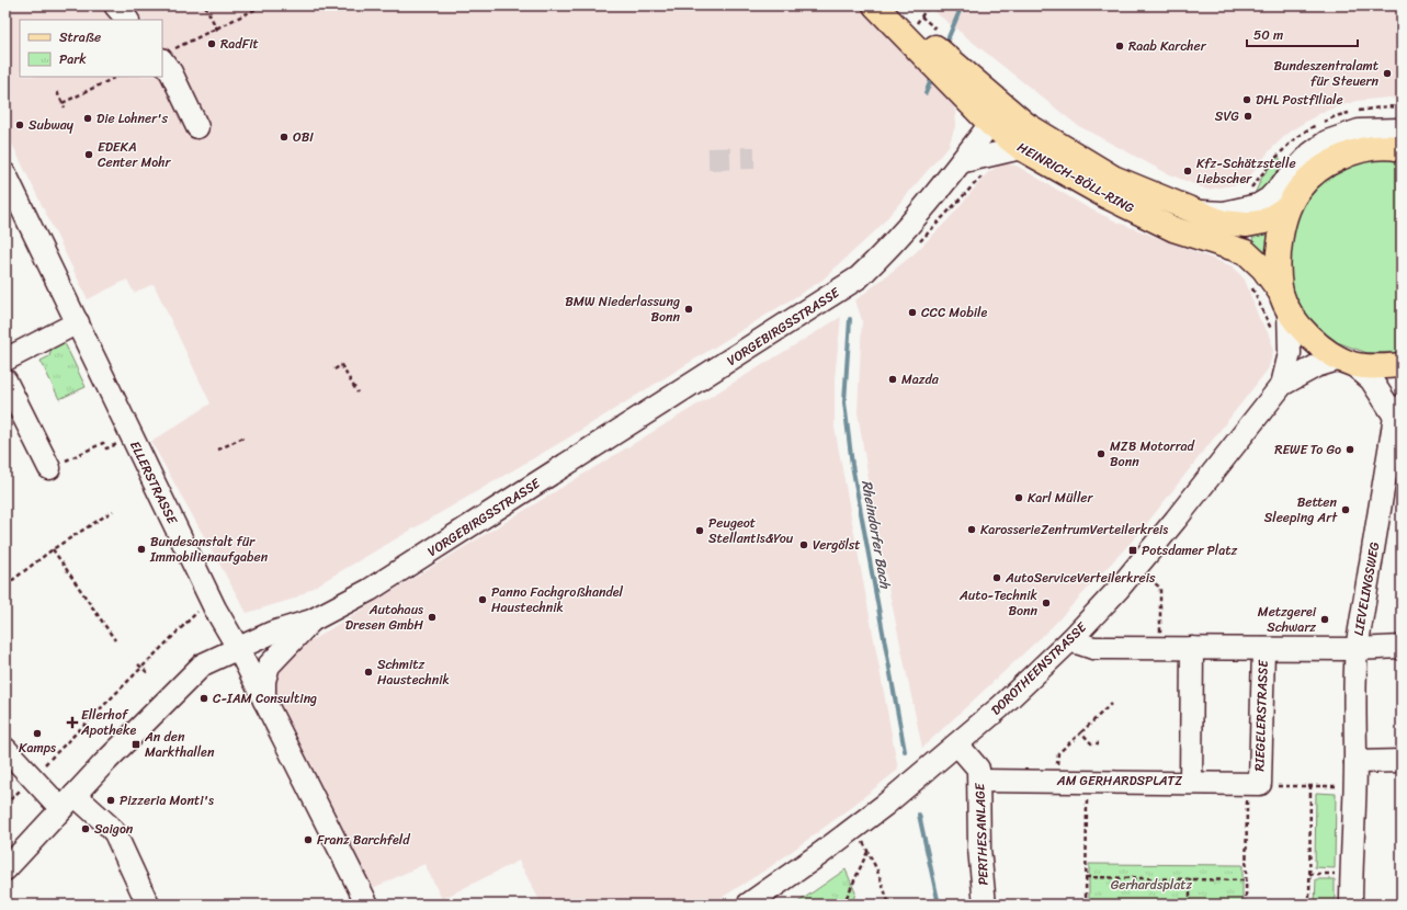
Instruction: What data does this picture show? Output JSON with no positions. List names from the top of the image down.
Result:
{
  "streets": {
    "main road": ["HEINRICH-BÖLL-RING"],
    "street": [
      "VORGEBIRGSSTRASSE",
      "ELLERSTRASSE",
      "LIEVELINGSWEG",
      "DOROTHEENSTRASSE",
      "RIEGELERSTRASSE",
      "AM GERHARDSPLATZ",
      "PERTHESANLAGE"
    ]
  },
  "crossings": [
    ["HEINRICH-BÖLL-RING", "VORGEBIRGSSTRASSE"],
    ["HEINRICH-BÖLL-RING", "DOROTHEENSTRASSE"],
    ["VORGEBIRGSSTRASSE", "ELLERSTRASSE"],
    ["LIEVELINGSWEG", "DOROTHEENSTRASSE"],
    ["LIEVELINGSWEG", "RIEGELERSTRASSE"],
    ["DOROTHEENSTRASSE", "RIEGELERSTRASSE"],
    ["DOROTHEENSTRASSE", "PERTHESANLAGE"],
    ["RIEGELERSTRASSE", "AM GERHARDSPLATZ"],
    ["AM GERHARDSPLATZ", "PERTHESANLAGE"]
  ],
  "water": ["Rheindorfer Bach"],
  "parks": ["Gerhardsplatz"],
  "places": {
    "other": [
      "RadFit",
      "Raab Karcher",
      "Bundeszentralamt für Steuern",
      "DHL Postfiliale",
      "SVG",
      "Die Lohner's",
      "Subway",
      "OBI",
      "EDEKA Center Mohr",
      "Kfz-Schätzstelle Liebscher",
      "BMW Niederlassung Bonn",
      "CCC Mobile",
      "Mazda",
      "REWE To Go",
      "MZB Motorrad Bonn",
      "Karl Müller",
      "Betten Sleeping Art",
      "KarosserieZentrumVerteilerkreis",
      "Peugeot Stellantis&You",
      "Vergölst",
      "Bundesanstalt für Immobilienaufgaben",
      "AutoServiceVerteilerkreis",
      "Panno Fachgroßhandel Haustechnik",
      "Auto-Technik Bonn",
      "Autohaus Dresen GmbH",
      "Metzgerei Schwarz",
      "Schmitz Haustechnik",
      "C-IAM Consulting",
      "Kamps",
      "Pizzeria Monti's",
      "Saigon",
      "Franz Barchfeld"
    ],
    "transit": ["Potsdamer Platz", "An den Markthallen"],
    "health": ["Ellerhof Apotheke"]
  },
  "legend": ["Straße", "Park"],
  "scale_bar": "50 m"
}
